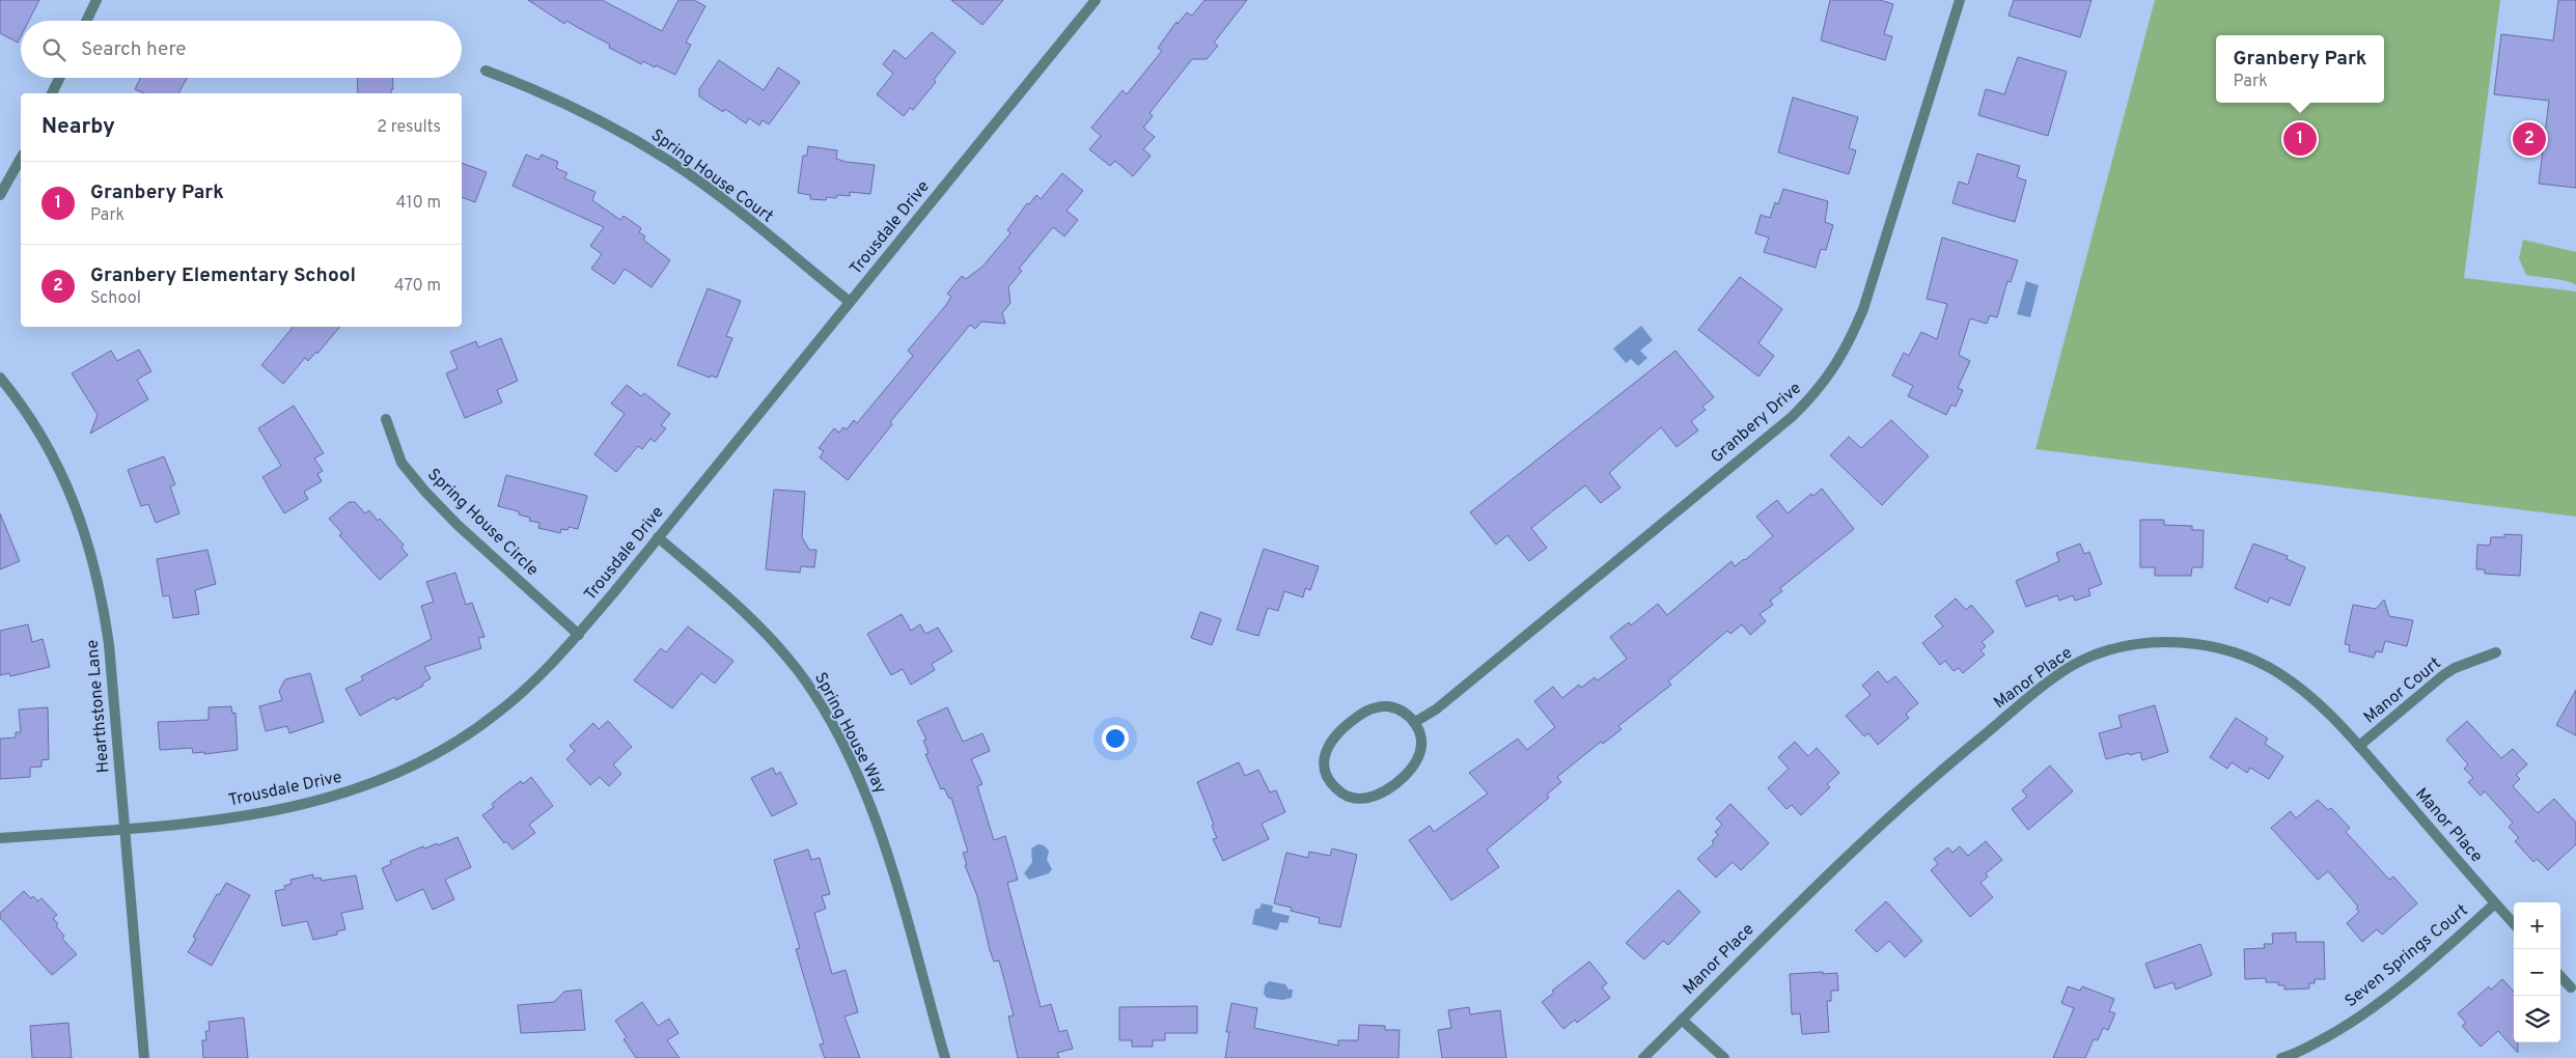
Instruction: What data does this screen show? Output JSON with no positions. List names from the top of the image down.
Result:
{
  "streets": {
    "street": [
      "Spring House Court",
      "Trousdale Drive",
      "Granbery Drive",
      "Spring House Circle",
      "Manor Place",
      "Manor Court",
      "Hearthstone Lane",
      "Spring House Way",
      "Seven Springs Court"
    ]
  },
  "crossings": [
    ["Spring House Court", "Trousdale Drive"],
    ["Trousdale Drive", "Spring House Circle"],
    ["Trousdale Drive", "Hearthstone Lane"],
    ["Trousdale Drive", "Spring House Way"],
    ["Manor Place", "Manor Court"],
    ["Manor Place", "Seven Springs Court"]
  ],
  "page": {
    "search": "Search here",
    "popup": ["Granbery Park", "Park"],
    "heading": ["Nearby", "2 results"],
    "pins": ["1", "2"],
    "list": [
      {
        "mark": "1",
        "name": "Granbery Park",
        "note": "Park",
        "value": "410 m"
      },
      {
        "mark": "2",
        "name": "Granbery Elementary School",
        "note": "School",
        "value": "470 m"
      }
    ],
    "map_buttons": ["+", "−"]
  }
}
